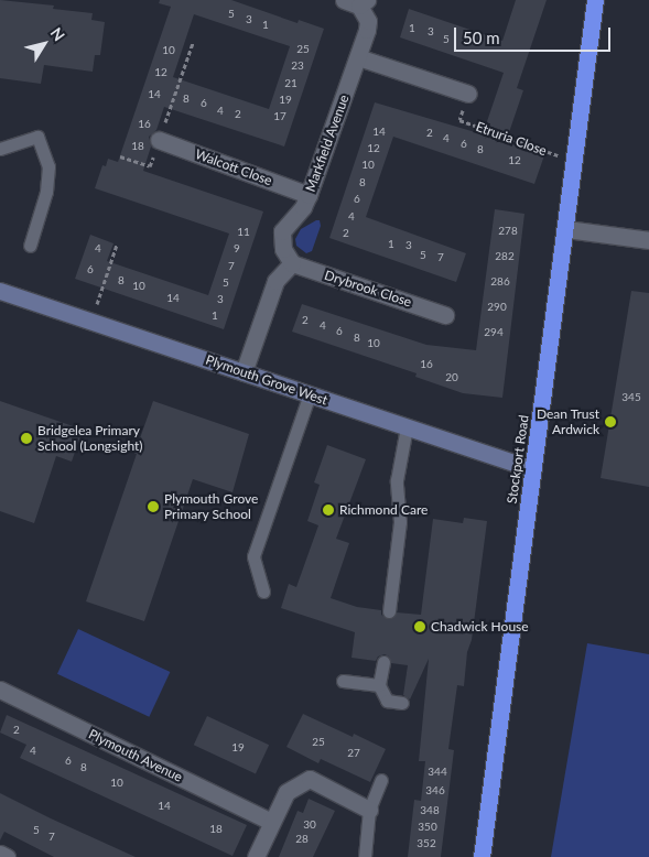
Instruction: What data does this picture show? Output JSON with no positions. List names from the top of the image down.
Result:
{
  "streets": {
    "highway": ["Stockport Road"],
    "street": [
      "Markfield Avenue",
      "Walcott Close",
      "Drybrook Close",
      "Plymouth Grove West",
      "Plymouth Avenue"
    ],
    "path": ["Etruria Close"]
  },
  "crossings": [
    ["Etruria Close", "Stockport Road"],
    ["Markfield Avenue", "Walcott Close"],
    ["Markfield Avenue", "Drybrook Close"],
    ["Plymouth Grove West", "Stockport Road"]
  ],
  "places": [
    "Dean Trust Ardwick",
    "Bridgelea Primary School (Longsight)",
    "Plymouth Grove Primary School",
    "Richmond Care",
    "Chadwick House"
  ],
  "house_numbers": [
    "5",
    "3",
    "1",
    "1",
    "3",
    "5",
    "25",
    "10",
    "23",
    "12",
    "21",
    "14",
    "8",
    "19",
    "6",
    "4",
    "2",
    "17",
    "16",
    "14",
    "2",
    "4",
    "6",
    "18",
    "12",
    "8",
    "12",
    "10",
    "8",
    "6",
    "4",
    "278",
    "11",
    "2",
    "1",
    "3",
    "4",
    "9",
    "5",
    "282",
    "7",
    "7",
    "6",
    "8",
    "286",
    "5",
    "10",
    "14",
    "3",
    "290",
    "1",
    "2",
    "4",
    "6",
    "294",
    "8",
    "10",
    "16",
    "20",
    "345",
    "2",
    "25",
    "19",
    "4",
    "27",
    "6",
    "8",
    "344",
    "10",
    "346",
    "14",
    "348",
    "30",
    "350",
    "18",
    "5",
    "7",
    "28",
    "352"
  ],
  "scale_bar": "50 m",
  "north": "top right"
}
